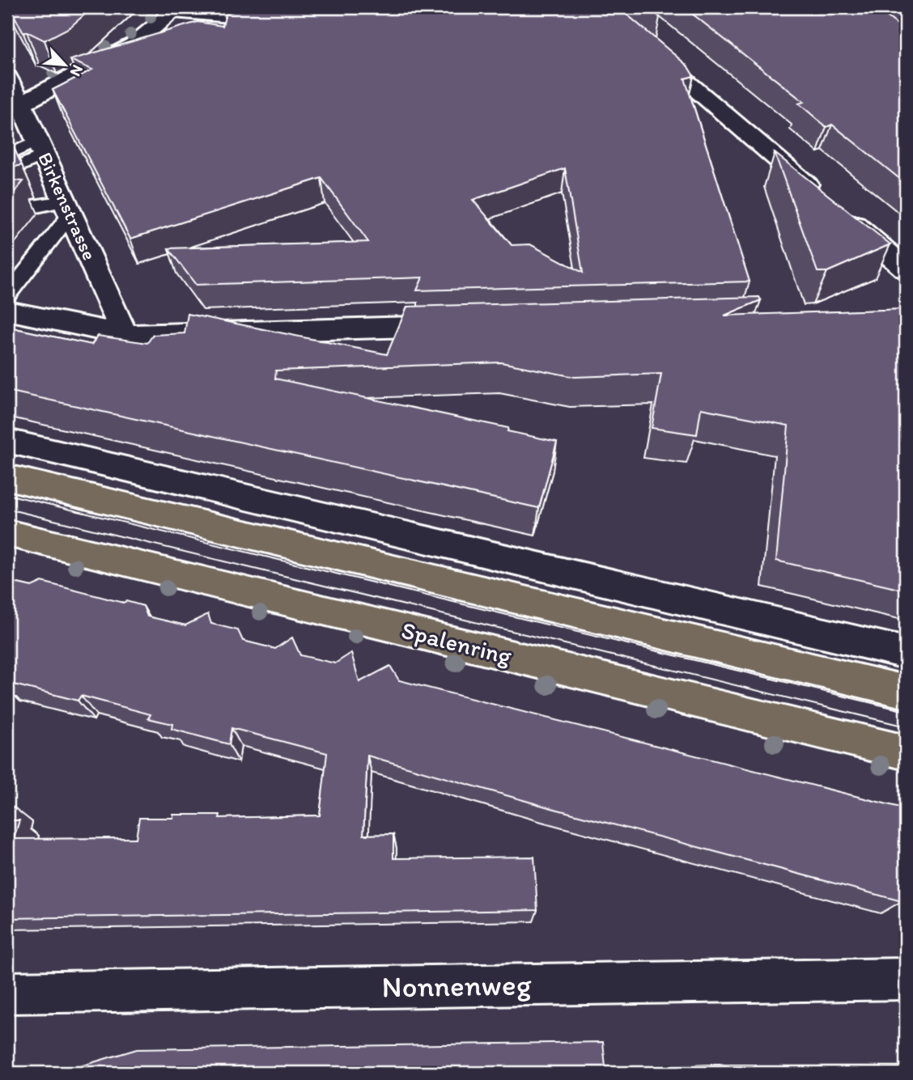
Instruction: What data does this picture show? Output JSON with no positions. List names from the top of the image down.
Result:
{
  "streets": {
    "main road": ["Spalenring"],
    "street": ["Birkenstrasse", "Nonnenweg"]
  },
  "north": "bottom right"
}
